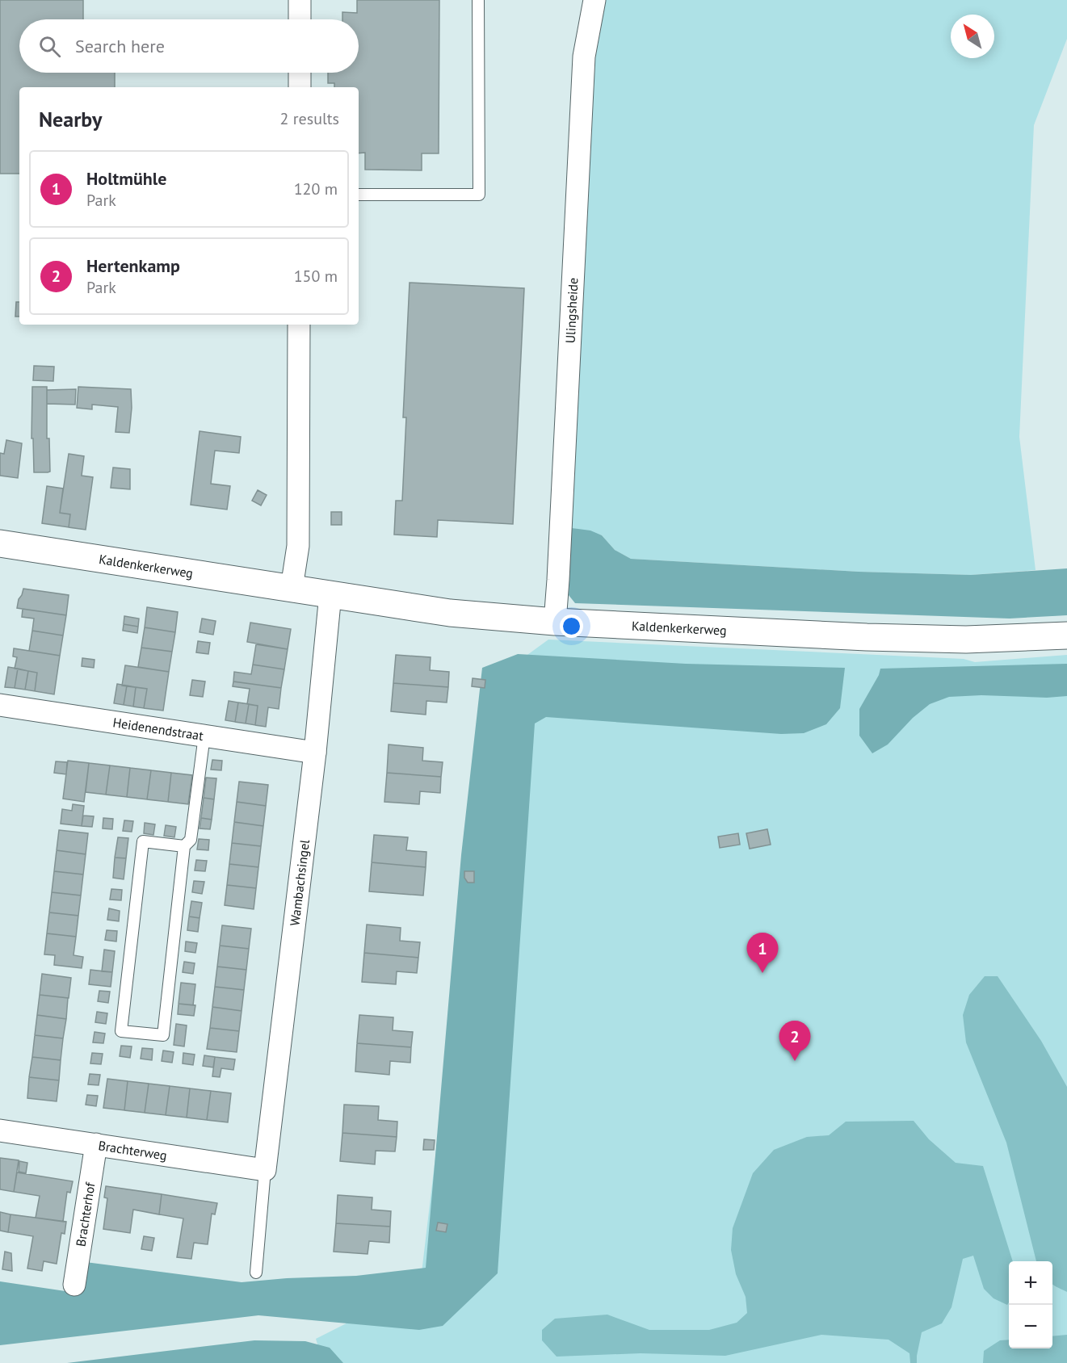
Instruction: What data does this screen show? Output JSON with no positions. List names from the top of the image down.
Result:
{
  "streets": {
    "main road": ["Kaldenkerkerweg"],
    "street": [
      "Ulingsheide",
      "Heidenendstraat",
      "Wambachsingel",
      "Brachterweg",
      "Brachterhof"
    ]
  },
  "crossings": [
    ["Ulingsheide", "Kaldenkerkerweg"],
    ["Kaldenkerkerweg", "Wambachsingel"],
    ["Heidenendstraat", "Wambachsingel"],
    ["Wambachsingel", "Brachterweg"],
    ["Brachterweg", "Brachterhof"]
  ],
  "north": "top left",
  "page": {
    "search": "Search here",
    "heading": ["Nearby", "2 results"],
    "list": [
      {
        "mark": "1",
        "name": "Holtmühle",
        "note": "Park",
        "value": "120 m"
      },
      {
        "mark": "2",
        "name": "Hertenkamp",
        "note": "Park",
        "value": "150 m"
      }
    ],
    "pins": ["1", "2"],
    "map_buttons": ["+", "−"]
  }
}
